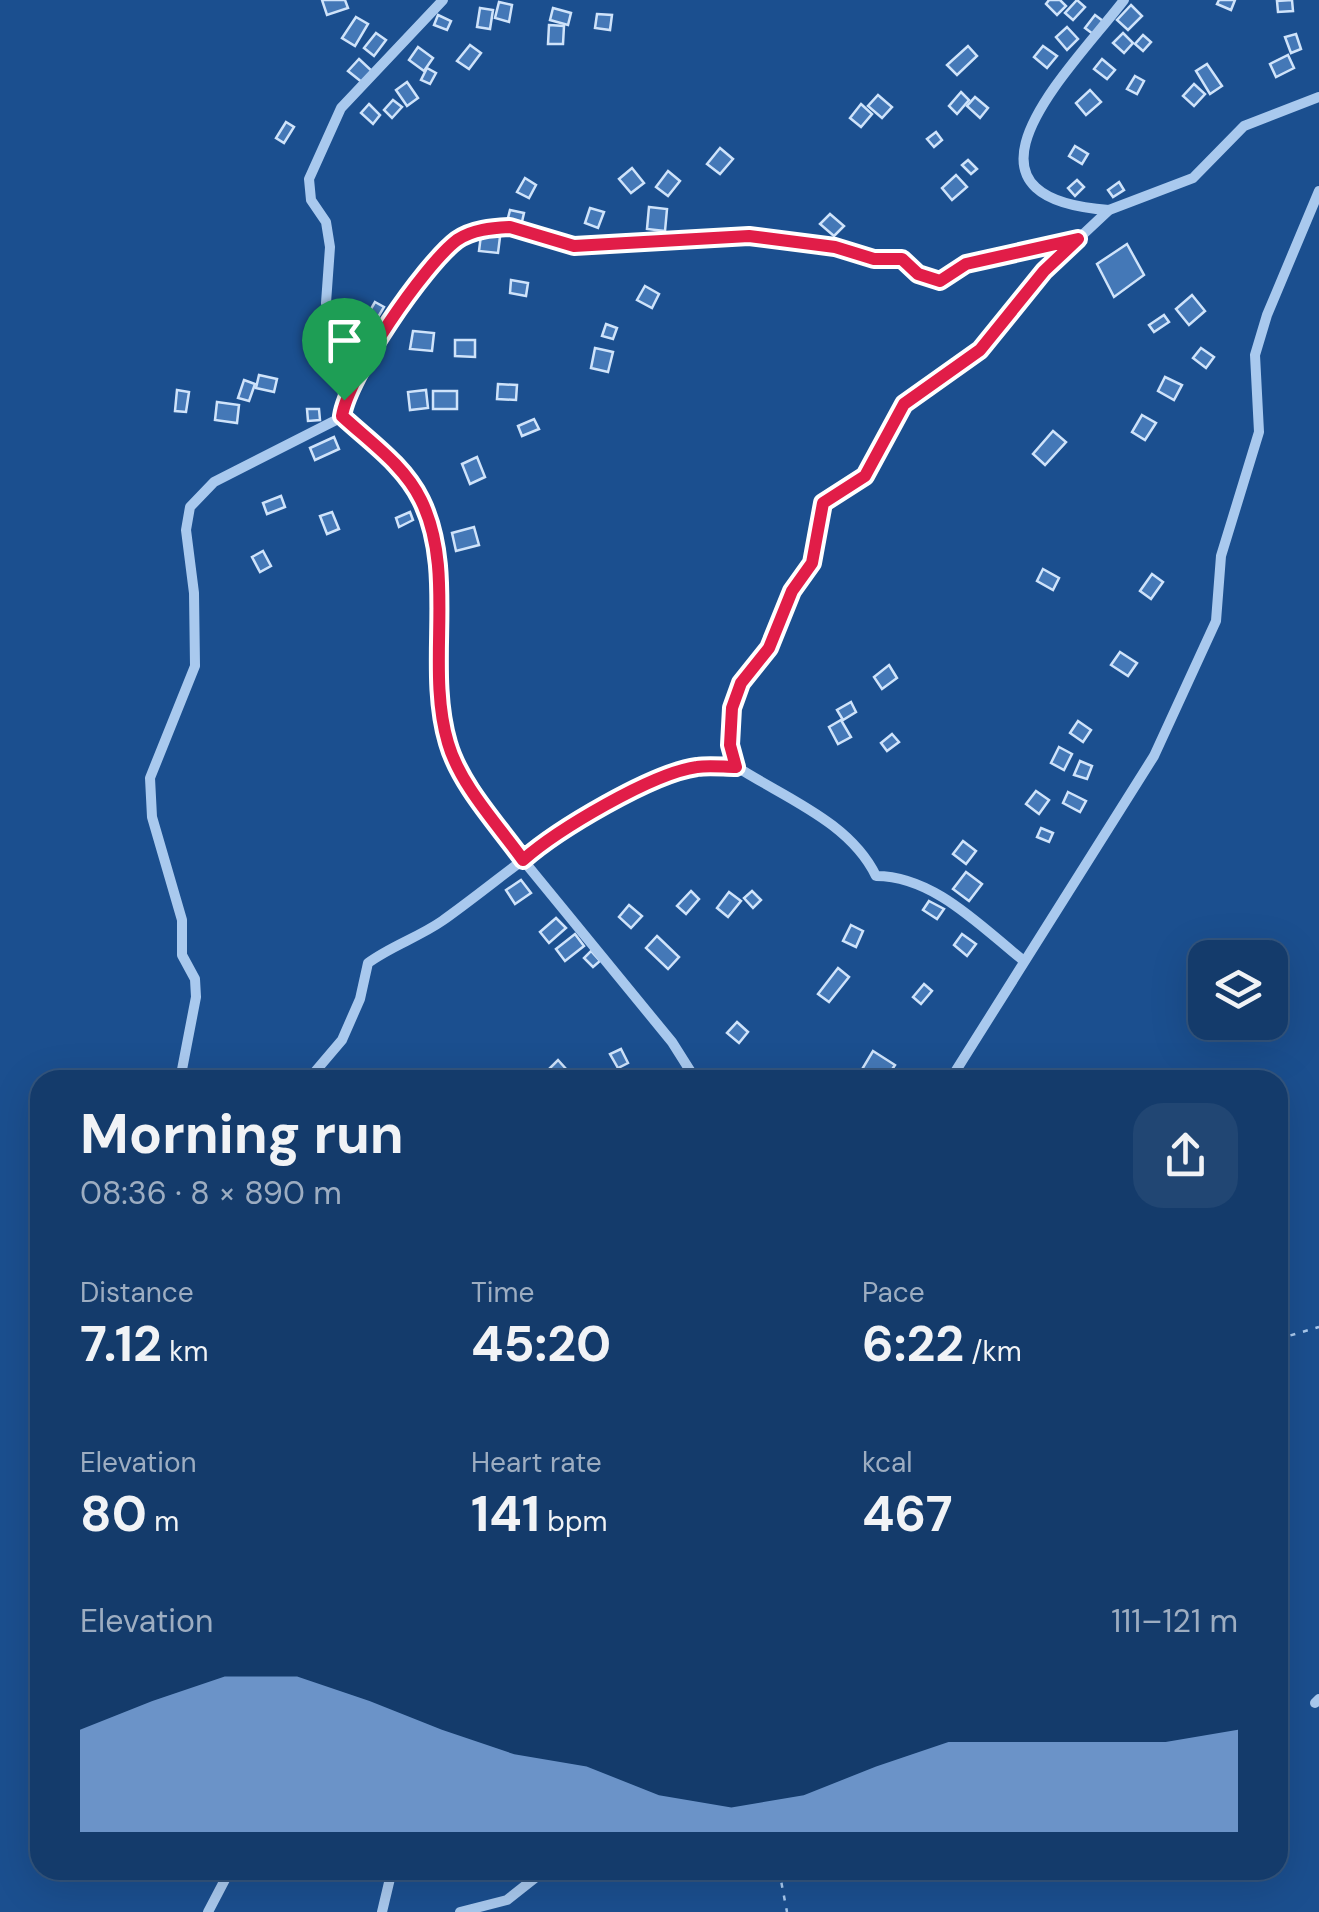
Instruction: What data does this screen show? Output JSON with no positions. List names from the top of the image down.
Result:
{
  "page": {
    "heading": ["Morning run", "08:36 · 8 × 890 m"],
    "stats": [
      ["Distance", "7.12 km"],
      ["Time", "45:20"],
      ["Pace", "6:22 /km"],
      ["Elevation", "80 m"],
      ["Heart rate", "141 bpm"],
      ["kcal", "467"]
    ],
    "chart": ["Elevation", "111–121 m"]
  }
}
